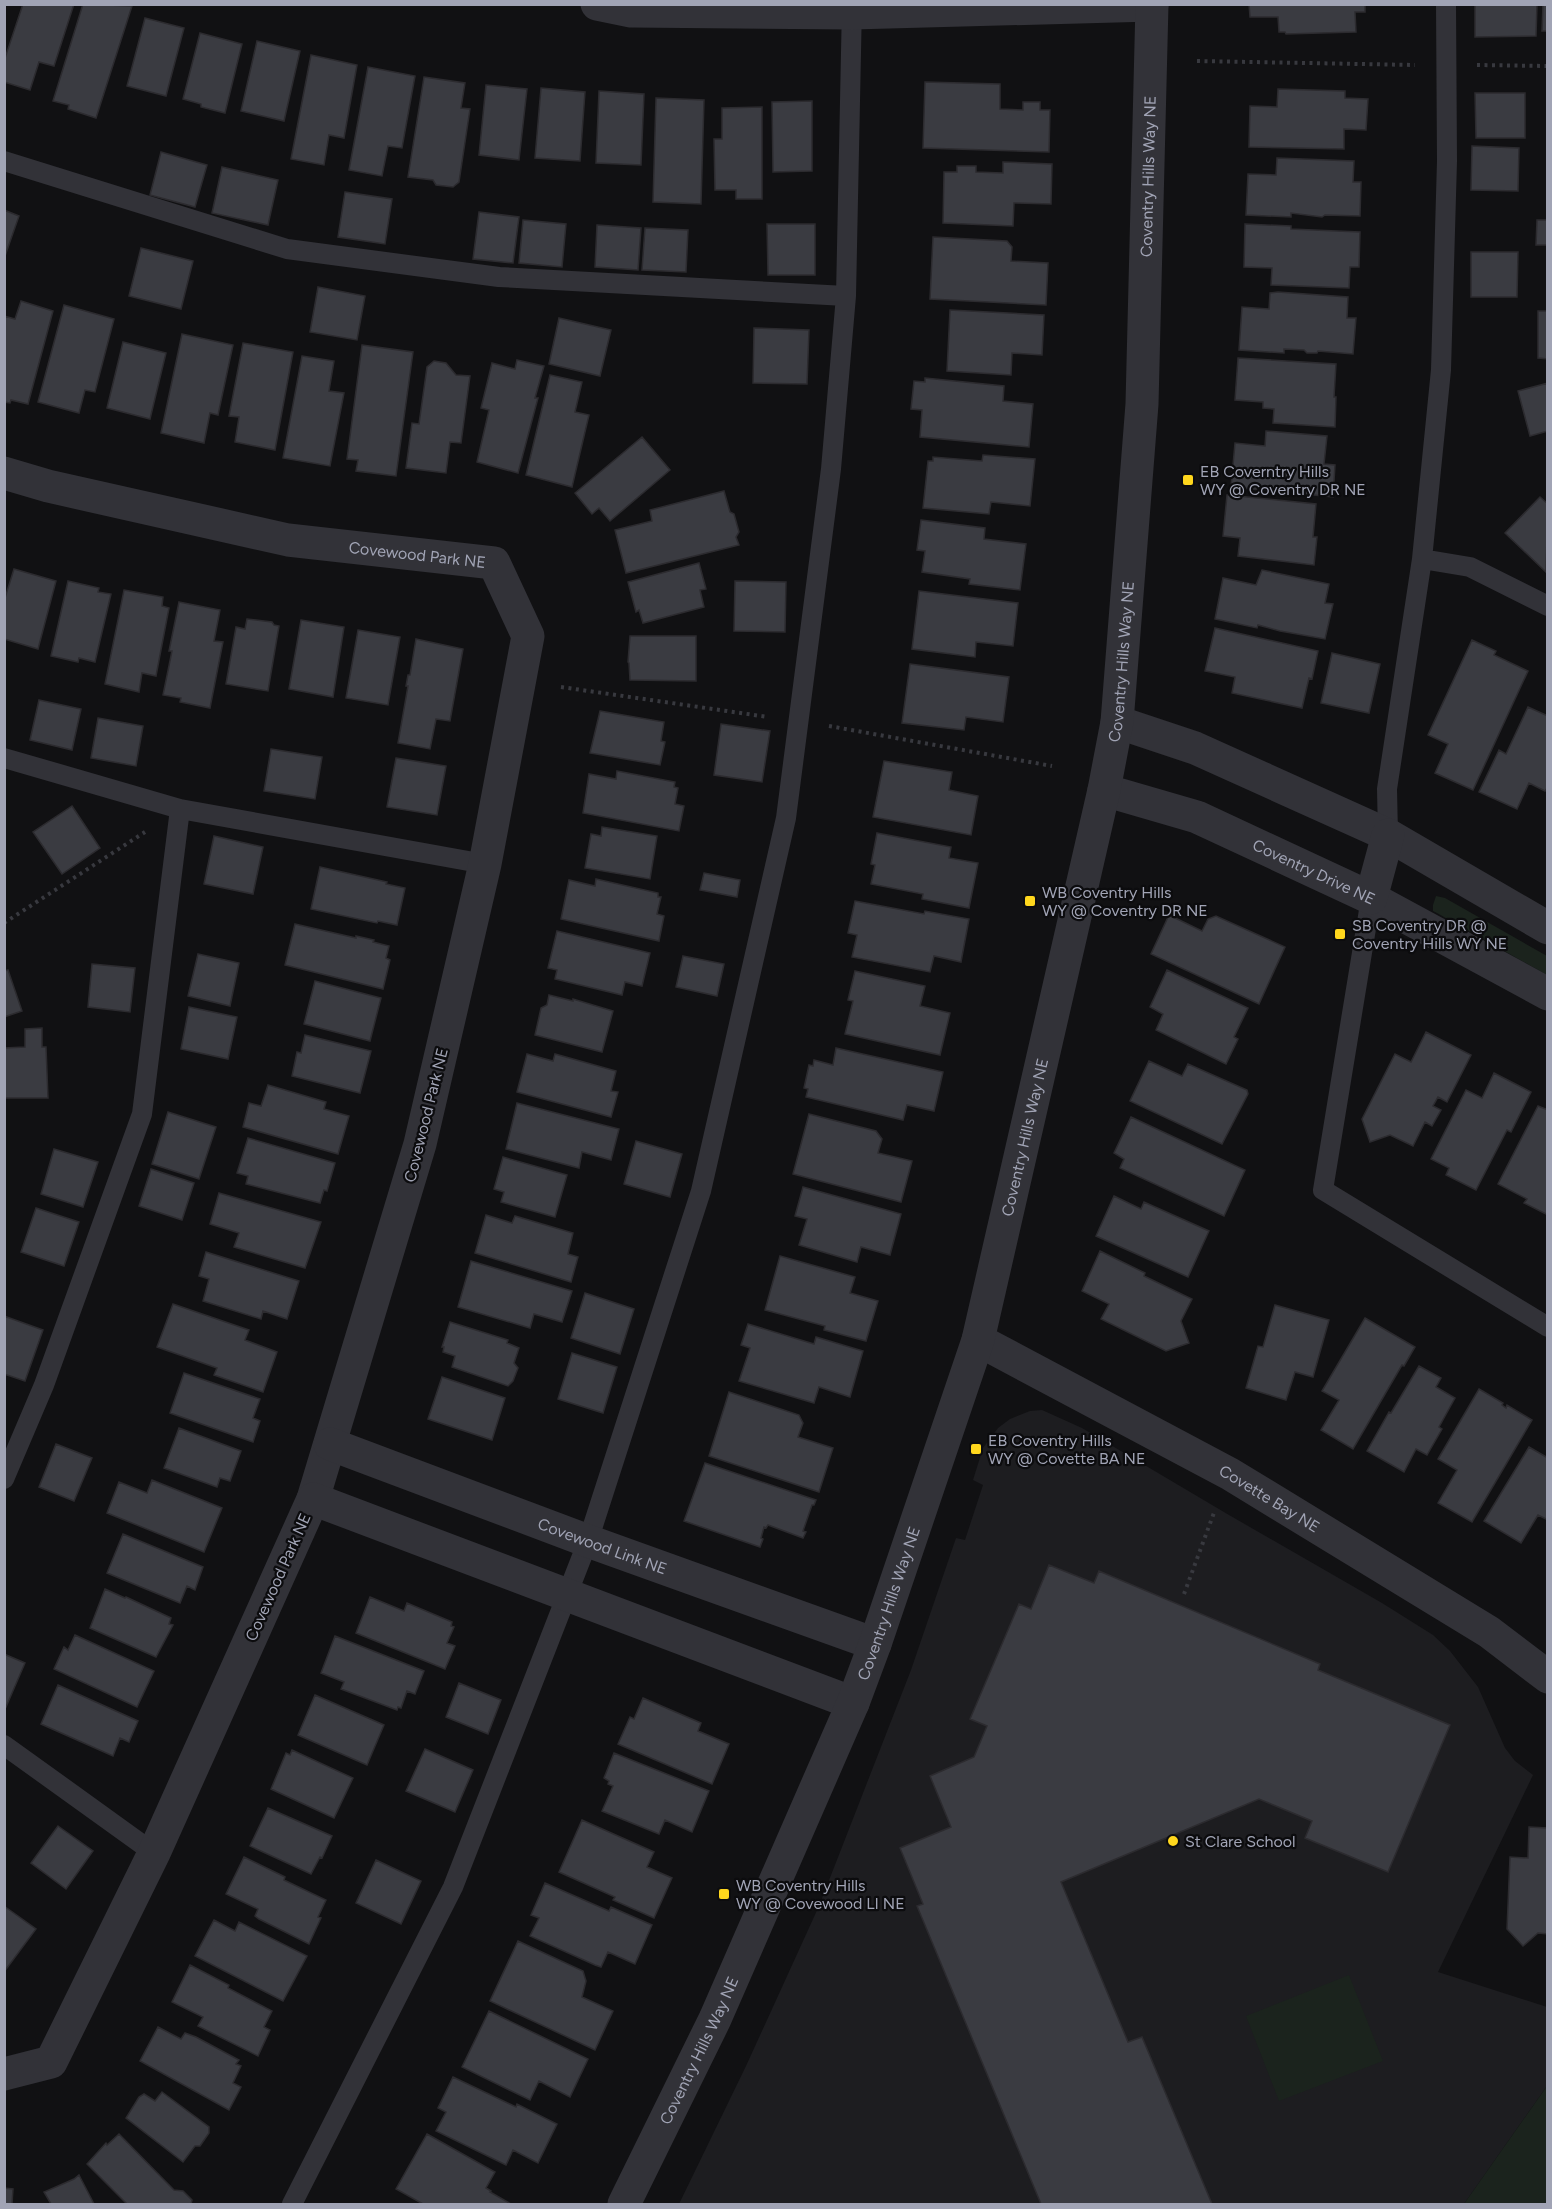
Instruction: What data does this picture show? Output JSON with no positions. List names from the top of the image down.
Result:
{
  "streets": {
    "street": [
      "Coventry Hills Way NE",
      "Covewood Park NE",
      "Coventry Drive NE",
      "Covette Bay NE",
      "Covewood Link NE"
    ]
  },
  "crossings": [
    ["Coventry Hills Way NE", "Coventry Drive NE"],
    ["Coventry Hills Way NE", "Covette Bay NE"],
    ["Coventry Hills Way NE", "Covewood Link NE"],
    ["Covewood Park NE", "Covewood Link NE"]
  ],
  "places": {
    "transit": [
      "EB Coverntry Hills WY @ Coventry DR NE",
      "WB Coventry Hills WY @ Coventry DR NE",
      "SB Coventry DR @ Coventry Hills WY NE",
      "EB Coventry Hills WY @ Covette BA NE",
      "WB Coventry Hills WY @ Covewood LI NE"
    ],
    "other": ["St Clare School"]
  }
}
